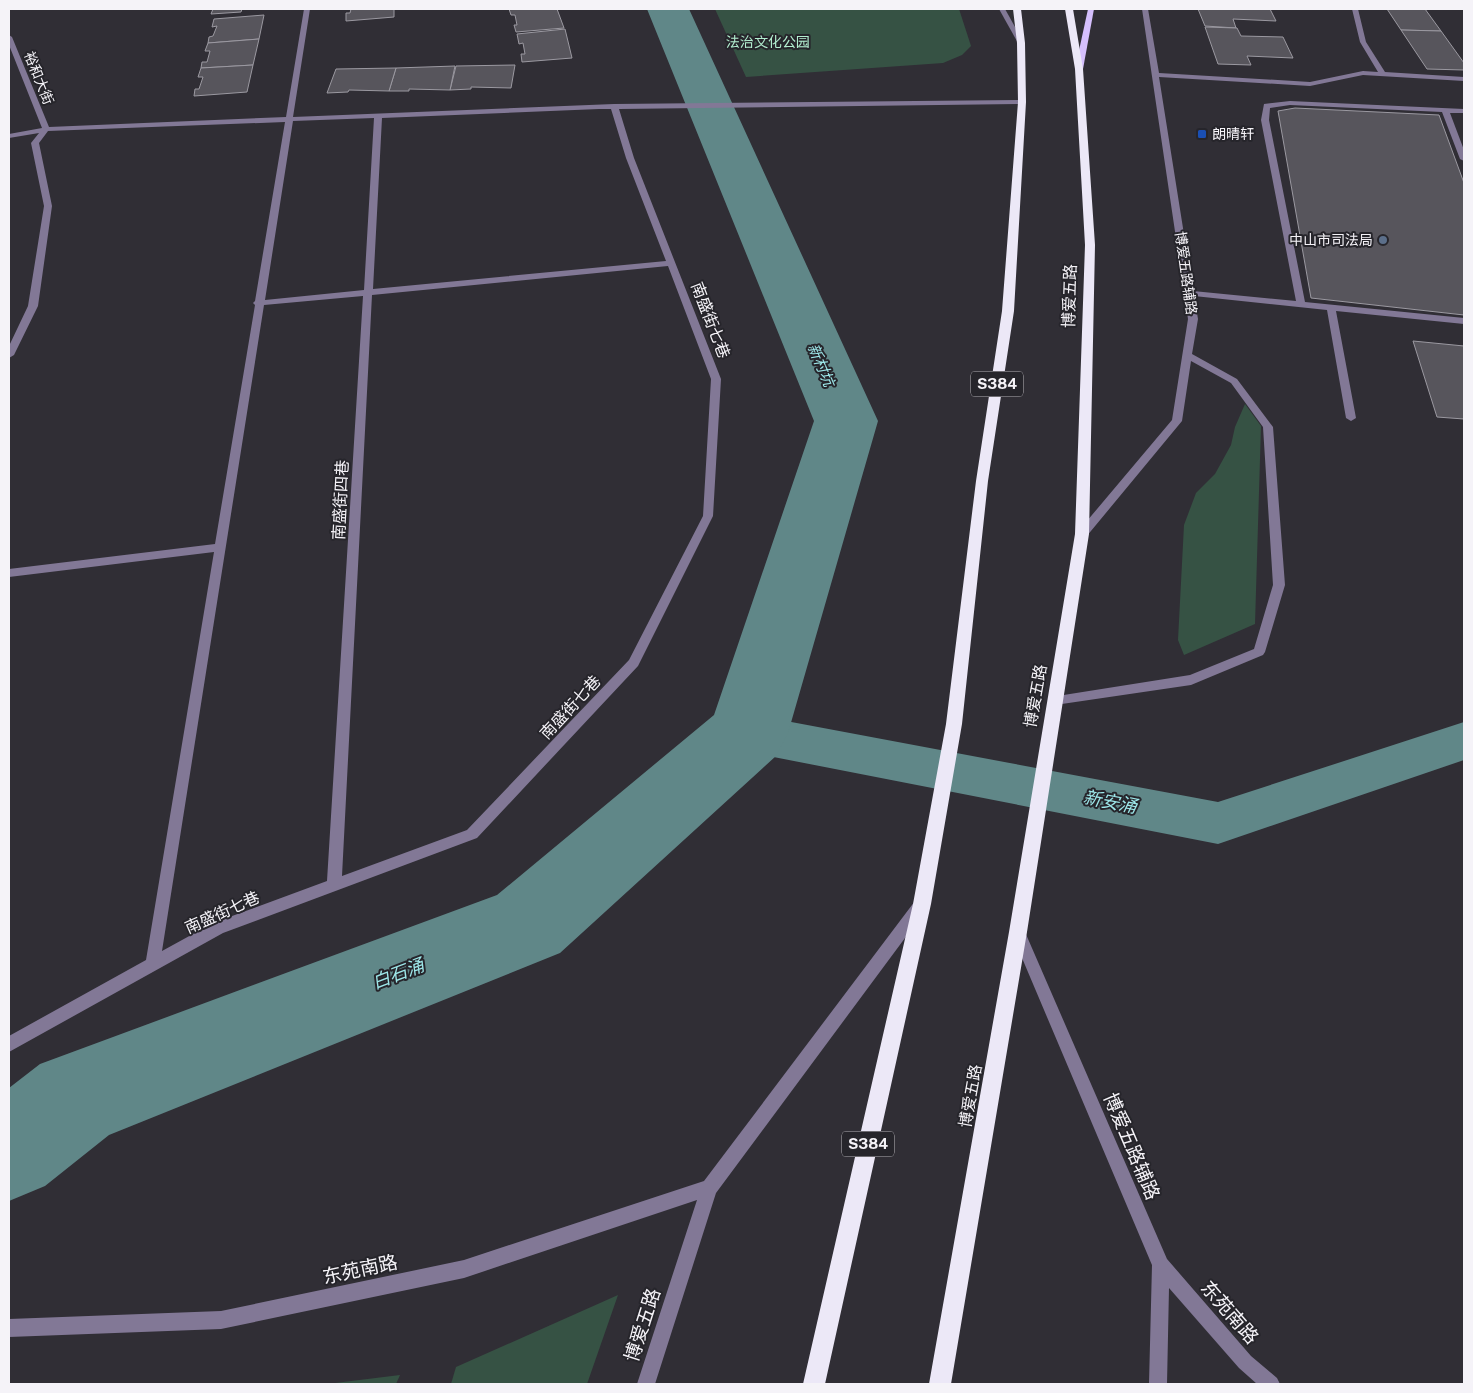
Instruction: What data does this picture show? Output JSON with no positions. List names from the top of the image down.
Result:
{
  "streets": {
    "highway": ["博爱五路", "S384"],
    "street": [
      "裕和大街",
      "博爱五路辅路",
      "南盛街七巷",
      "南盛街四巷",
      "东苑南路"
    ]
  },
  "crossings": [
    ["博爱五路辅路", "博爱五路"],
    ["博爱五路辅路", "东苑南路"],
    ["博爱五路", "东苑南路"],
    ["南盛街七巷", "南盛街四巷"]
  ],
  "water": ["新村坑", "新安涌", "白石涌"],
  "parks": ["法治文化公园"],
  "places": {
    "transit": ["朗晴轩"],
    "other": ["中山市司法局"]
  }
}
